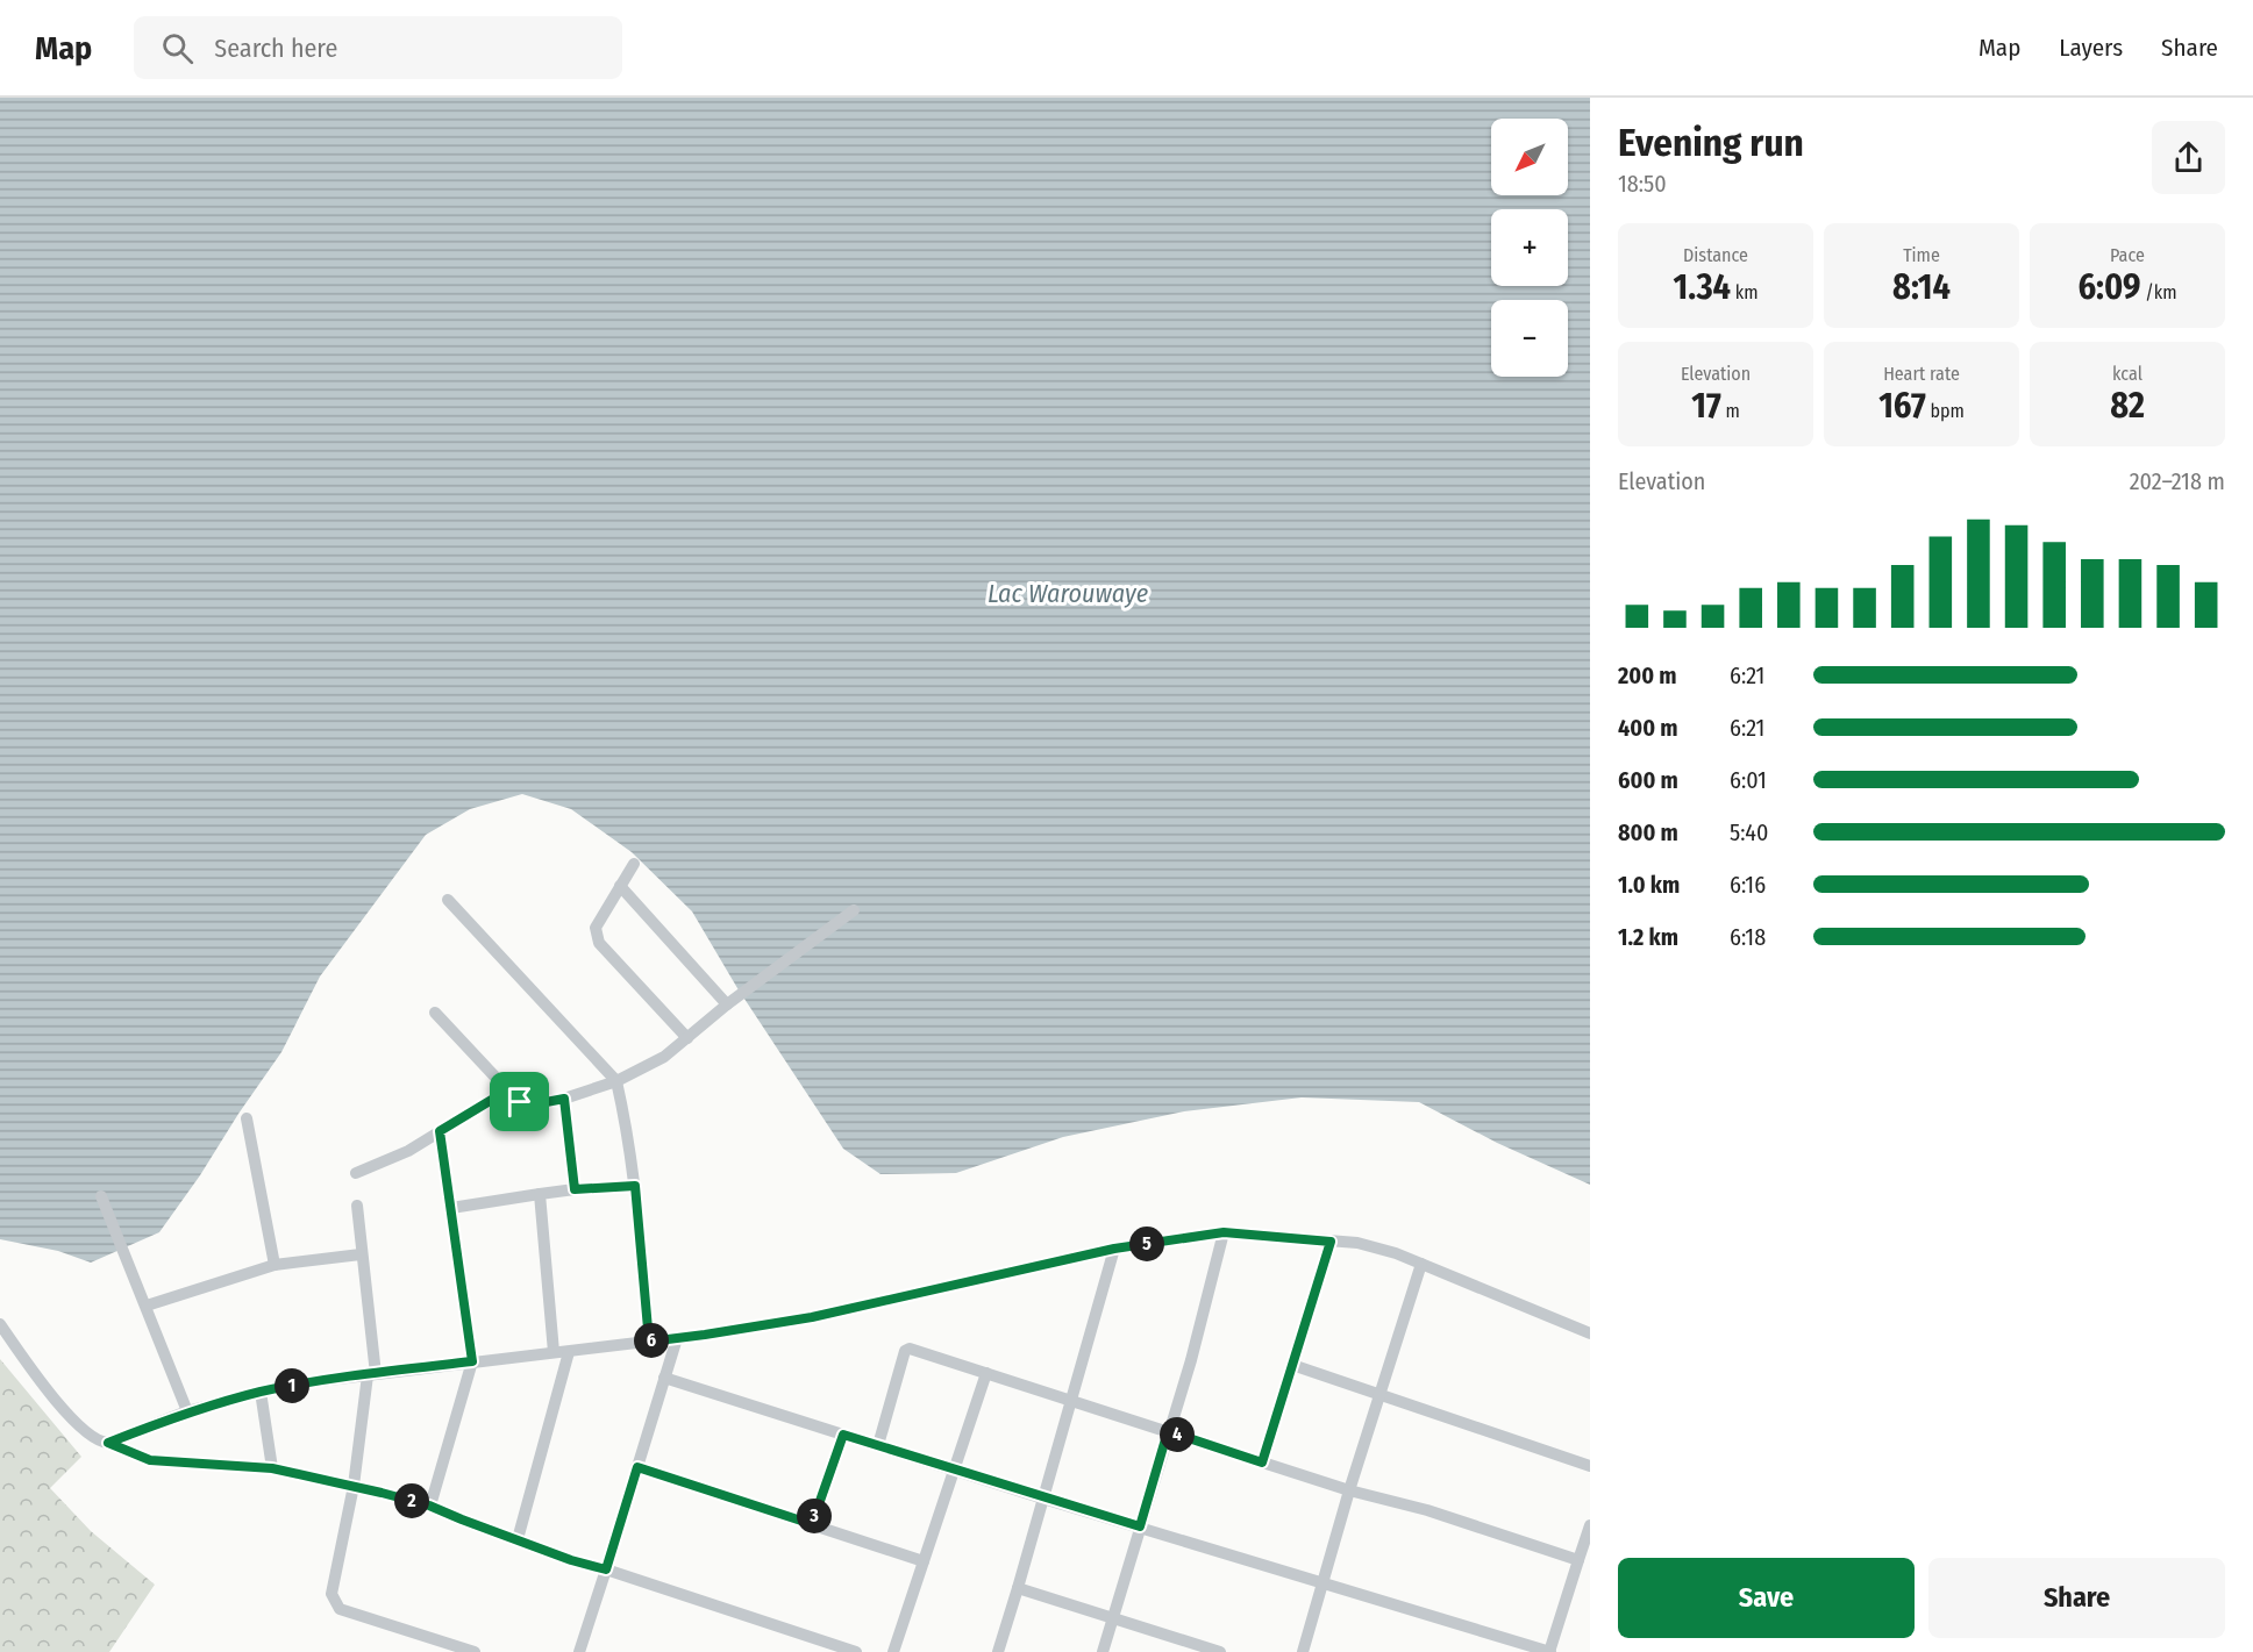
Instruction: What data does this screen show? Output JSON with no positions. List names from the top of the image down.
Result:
{
  "water": ["Lac Warouwaye"],
  "north": "bottom left",
  "page": {
    "header": "Map",
    "search": "Search here",
    "nav": ["Map", "Layers", "Share"],
    "heading": ["Evening run", "18:50"],
    "map_buttons": ["+", "−"],
    "stats": [
      ["Distance", "1.34 km"],
      ["Time", "8:14"],
      ["Pace", "6:09 /km"],
      ["Elevation", "17 m"],
      ["Heart rate", "167 bpm"],
      ["kcal", "82"]
    ],
    "chart": ["Elevation", "202–218 m"],
    "list": [
      {
        "name": "200 m",
        "note": "6:21"
      },
      {
        "name": "400 m",
        "note": "6:21"
      },
      {
        "name": "600 m",
        "note": "6:01"
      },
      {
        "name": "800 m",
        "note": "5:40"
      },
      {
        "name": "1.0 km",
        "note": "6:16"
      },
      {
        "name": "1.2 km",
        "note": "6:18"
      }
    ],
    "pins": [
      "5",
      "6",
      "1",
      "4",
      "2",
      "3"
    ],
    "buttons": ["Save", "Share"]
  }
}
